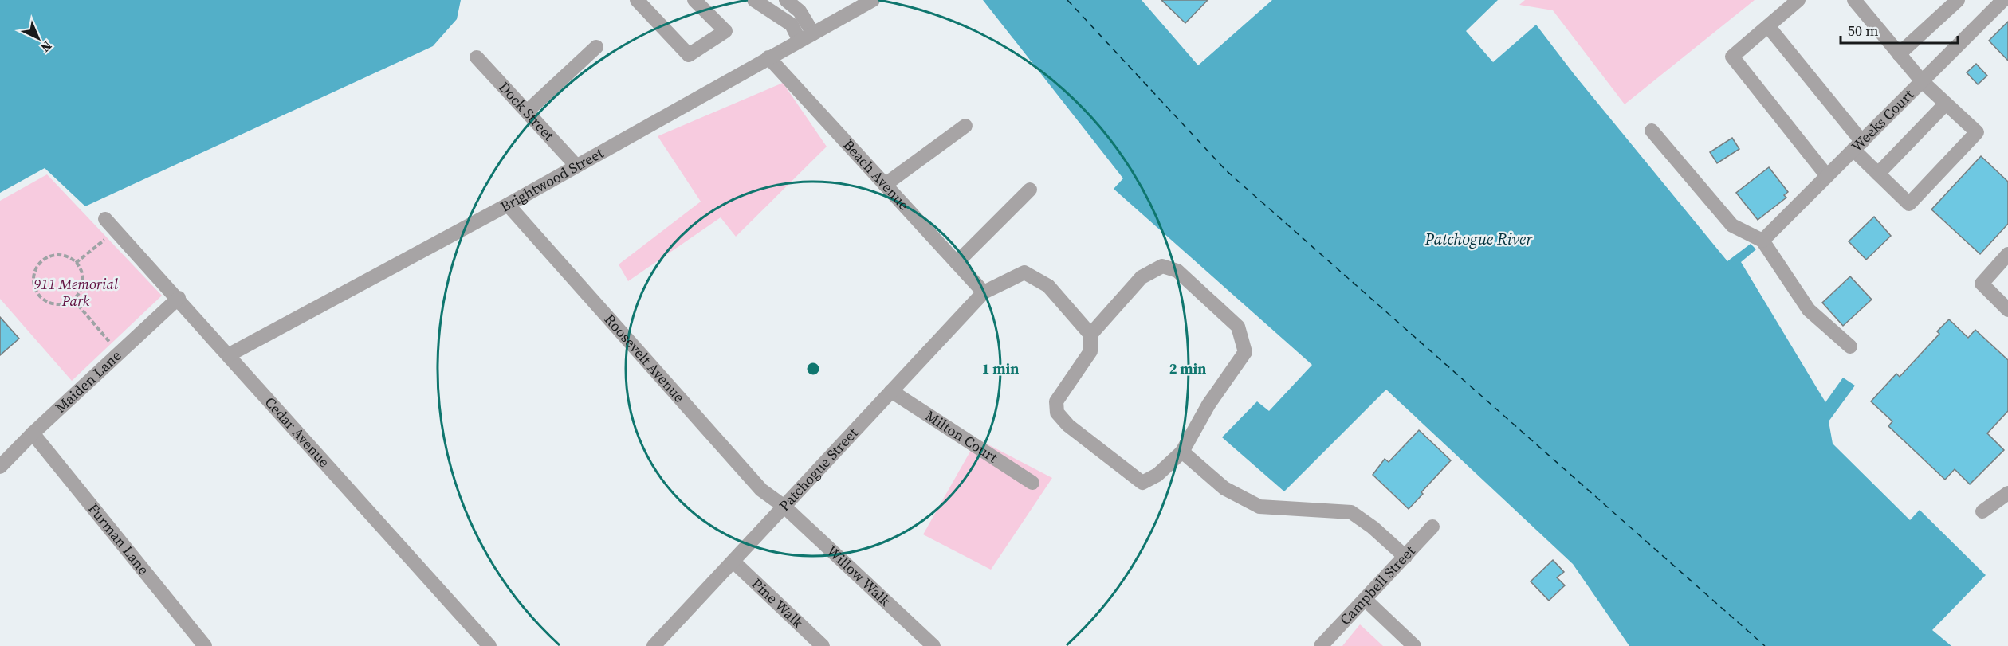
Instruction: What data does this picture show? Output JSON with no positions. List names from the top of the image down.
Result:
{
  "streets": {
    "street": [
      "Dock Street",
      "Weeks Court",
      "Beach Avenue",
      "Brightwood Street",
      "Roosevelt Avenue",
      "Maiden Lane",
      "Cedar Avenue",
      "Milton Court",
      "Patchogue Street",
      "Furman Lane",
      "Willow Walk",
      "Campbell Street",
      "Pine Walk"
    ]
  },
  "crossings": [
    ["Dock Street", "Brightwood Street"],
    ["Beach Avenue", "Brightwood Street"],
    ["Beach Avenue", "Patchogue Street"],
    ["Brightwood Street", "Roosevelt Avenue"],
    ["Brightwood Street", "Cedar Avenue"],
    ["Roosevelt Avenue", "Patchogue Street"],
    ["Roosevelt Avenue", "Willow Walk"],
    ["Maiden Lane", "Cedar Avenue"],
    ["Maiden Lane", "Furman Lane"],
    ["Milton Court", "Patchogue Street"],
    ["Patchogue Street", "Willow Walk"],
    ["Patchogue Street", "Pine Walk"]
  ],
  "water": ["Patchogue River"],
  "parks": ["911 Memorial Park"],
  "scale_bar": "50 m",
  "north": "bottom right",
  "rings": ["1 min", "2 min"]
}
